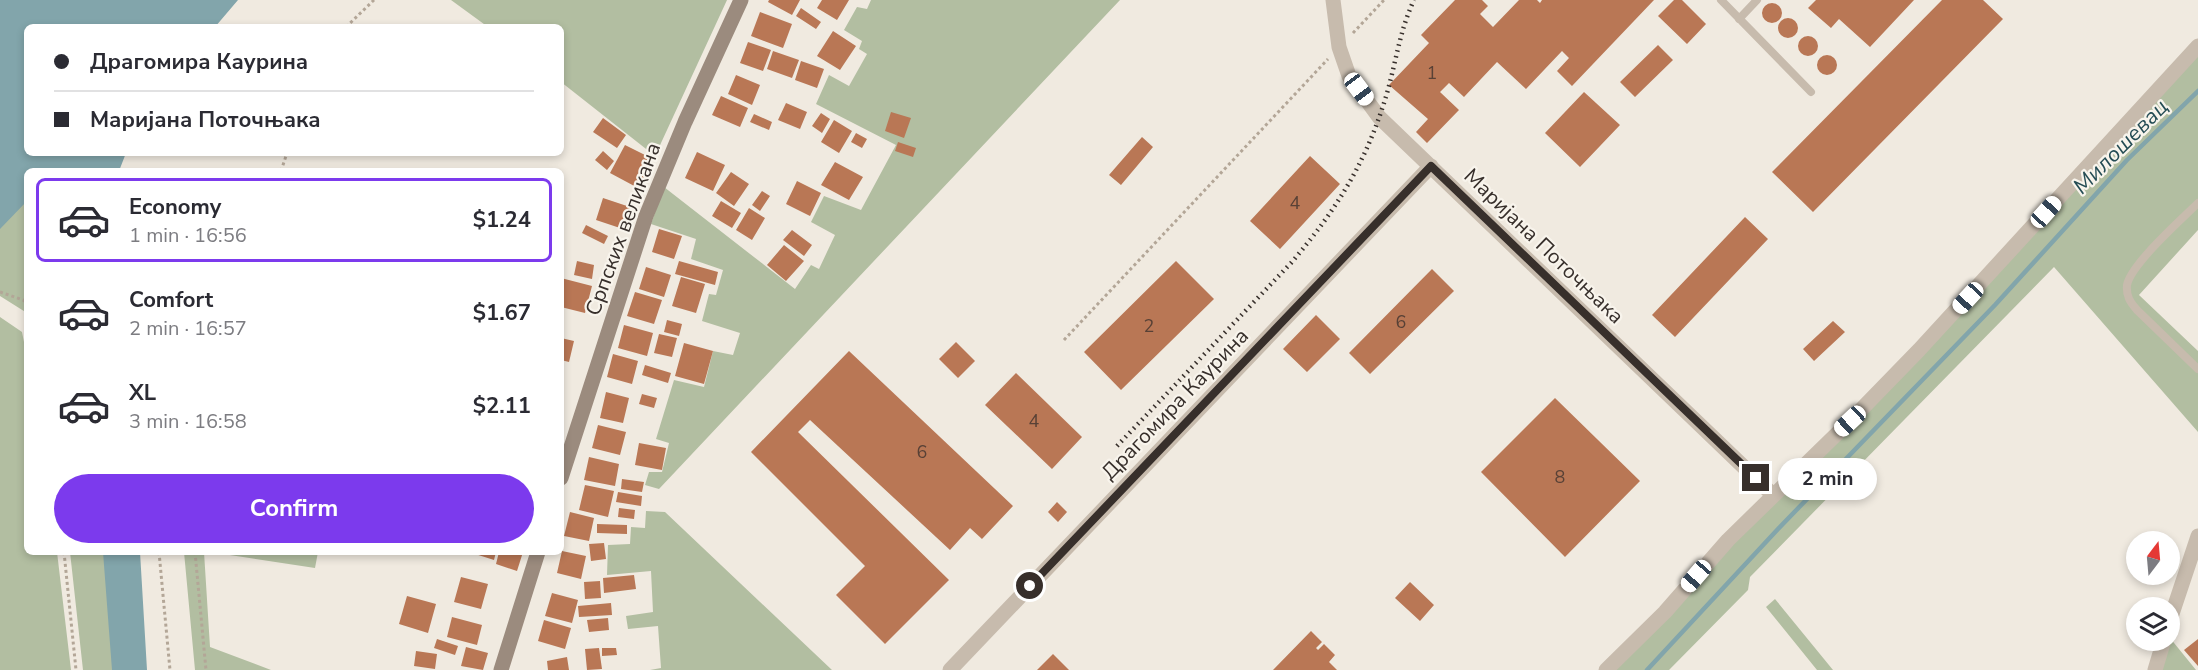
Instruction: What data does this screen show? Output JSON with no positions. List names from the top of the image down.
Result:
{
  "streets": {
    "main road": ["Српских великана"],
    "street": ["Маријана Поточњака", "Драгомира Каурина"]
  },
  "crossings": [
    ["Маријана Поточњака", "Драгомира Каурина"]
  ],
  "water": ["Милошевац"],
  "house_numbers": [
    "1",
    "4",
    "6",
    "2",
    "4",
    "6",
    "8"
  ],
  "north": "top",
  "page": {
    "banner": ["Драгомира Каурина", "Маријана Поточњака"],
    "list": [
      {
        "name": "Economy",
        "note": "1 min · 16:56",
        "value": "$1.24"
      },
      {
        "name": "Comfort",
        "note": "2 min · 16:57",
        "value": "$1.67"
      },
      {
        "name": "XL",
        "note": "3 min · 16:58",
        "value": "$2.11"
      }
    ],
    "bubble": "2 min",
    "buttons": "Confirm"
  }
}
